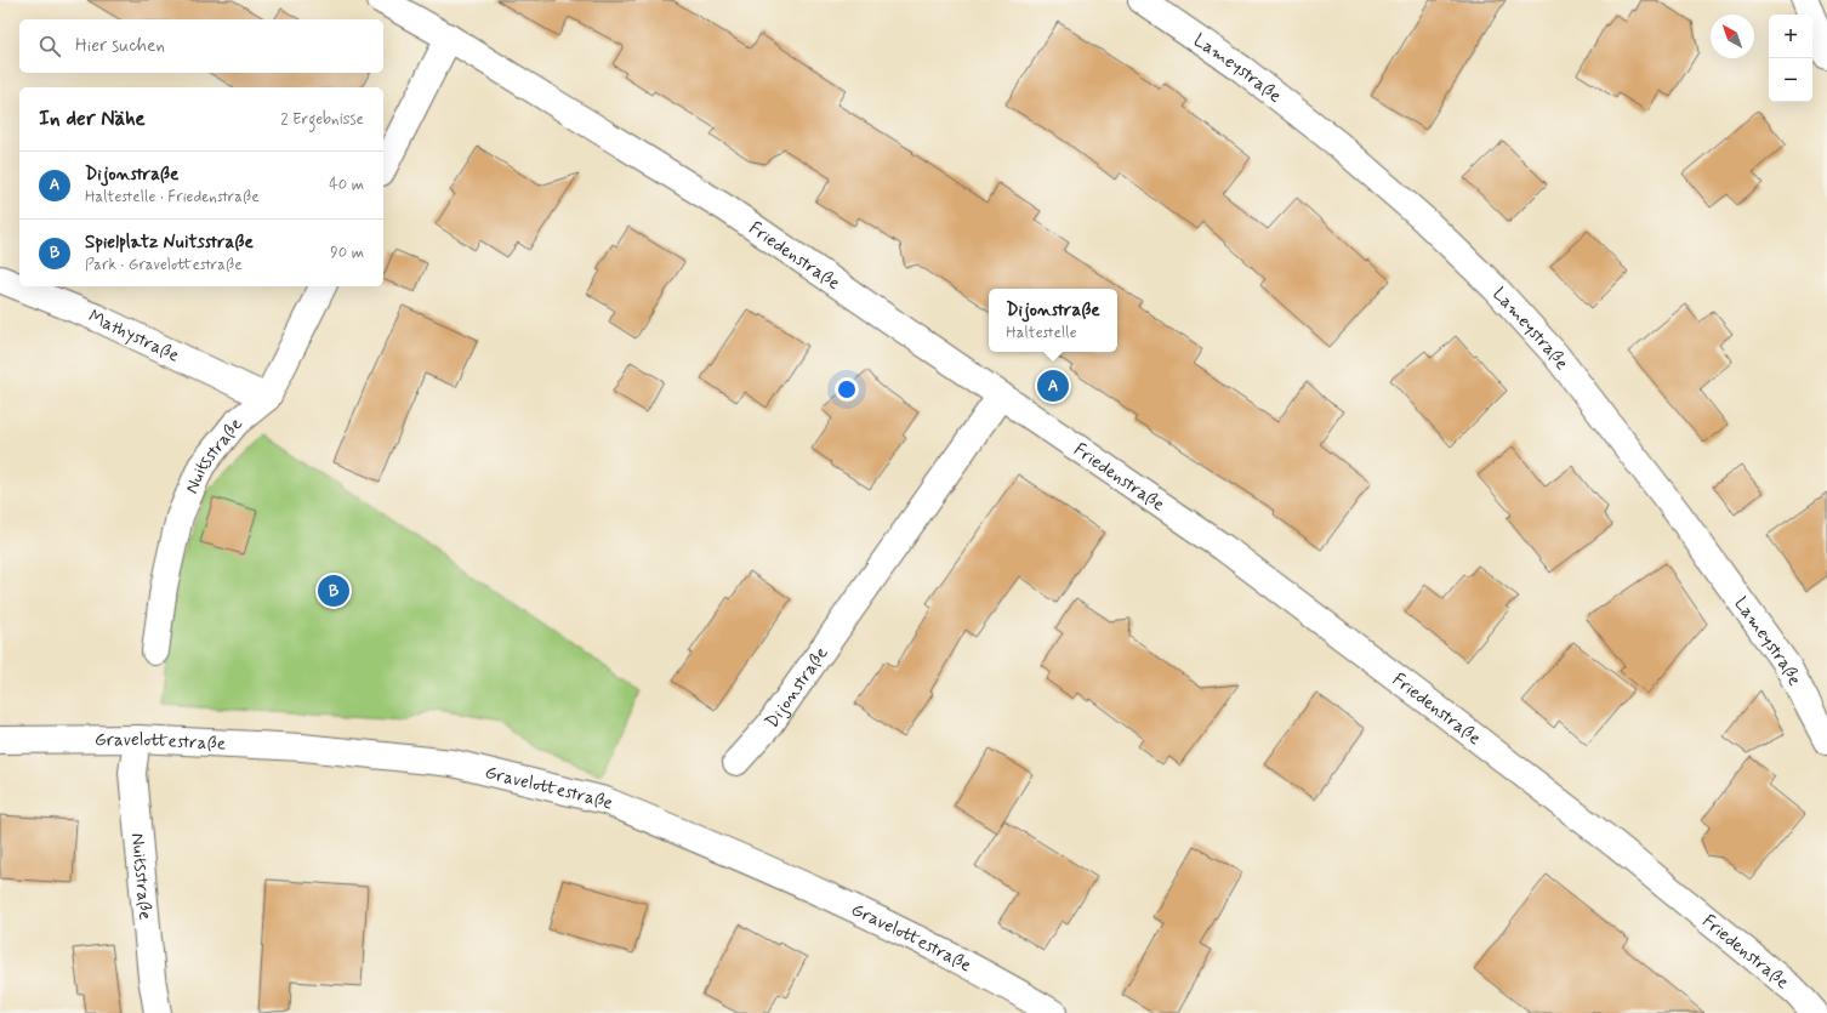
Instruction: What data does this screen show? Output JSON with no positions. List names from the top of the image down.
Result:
{
  "streets": {
    "street": [
      "Lameystraße",
      "Friedenstraße",
      "Mathystraße",
      "Nuitsstraße",
      "Dijonstraße",
      "Gravelottestraße"
    ]
  },
  "crossings": [
    ["Friedenstraße", "Dijonstraße"],
    ["Mathystraße", "Nuitsstraße"],
    ["Nuitsstraße", "Gravelottestraße"]
  ],
  "north": "top left",
  "page": {
    "map_buttons": ["+", "−"],
    "search": "Hier suchen",
    "heading": ["In der Nähe", "2 Ergebnisse"],
    "list": [
      {
        "mark": "A",
        "name": "Dijonstraße",
        "note": "Haltestelle · Friedenstraße",
        "value": "40 m"
      },
      {
        "mark": "B",
        "name": "Spielplatz Nuitsstraße",
        "note": "Park · Gravelottestraße",
        "value": "90 m"
      }
    ],
    "popup": ["Dijonstraße", "Haltestelle"],
    "pins": ["A", "B"]
  }
}
